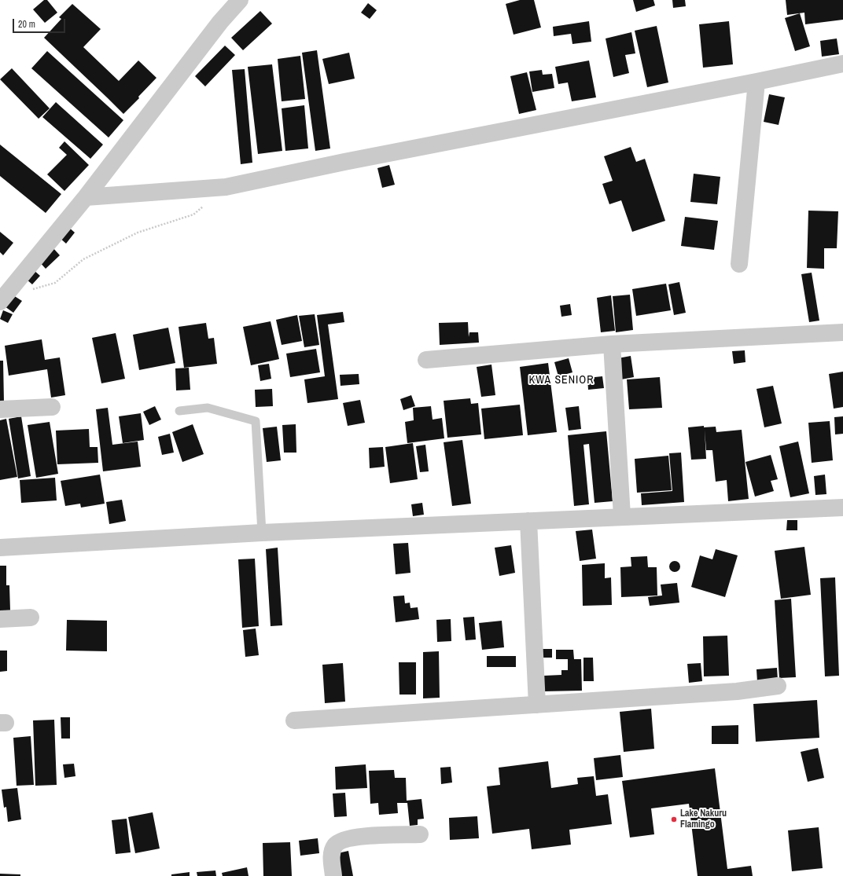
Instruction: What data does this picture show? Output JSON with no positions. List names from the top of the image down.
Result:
{
  "districts": ["KWA SENIOR"],
  "places": ["Lake Nakuru Flamingo"],
  "scale_bar": "20 m"
}
